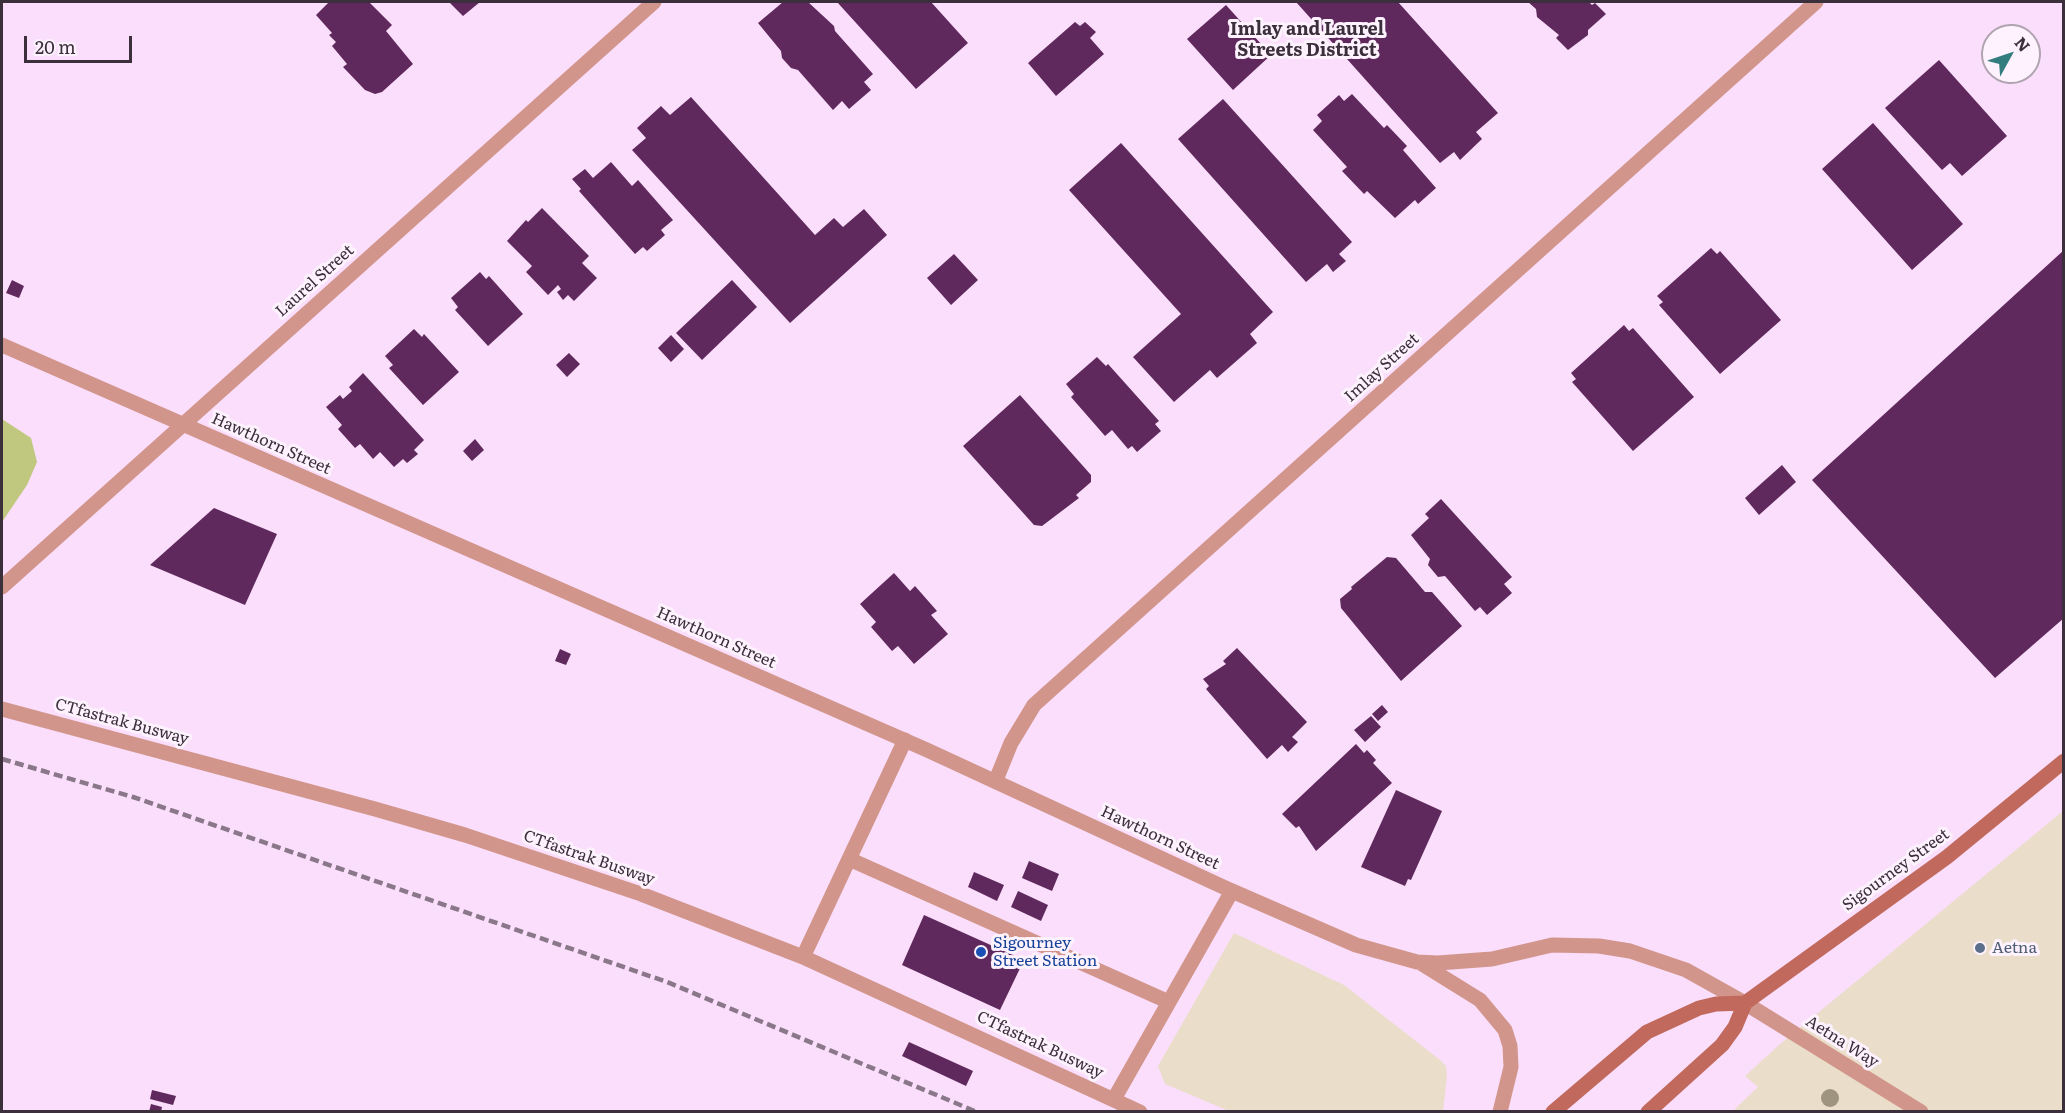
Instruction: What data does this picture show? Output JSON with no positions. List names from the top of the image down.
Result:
{
  "streets": {
    "main road": ["Sigourney Street"],
    "street": [
      "Laurel Street",
      "Imlay Street",
      "Hawthorn Street",
      "CTfastrak Busway",
      "Aetna Way"
    ]
  },
  "crossings": [
    ["Laurel Street", "Hawthorn Street"],
    ["Imlay Street", "Hawthorn Street"],
    ["Hawthorn Street", "Sigourney Street"],
    ["Hawthorn Street", "Aetna Way"],
    ["Sigourney Street", "Aetna Way"]
  ],
  "districts": ["Imlay and Laurel Streets District"],
  "places": ["Aetna", "Sigourney Street Station"],
  "scale_bar": "20 m",
  "north": "top right"
}
